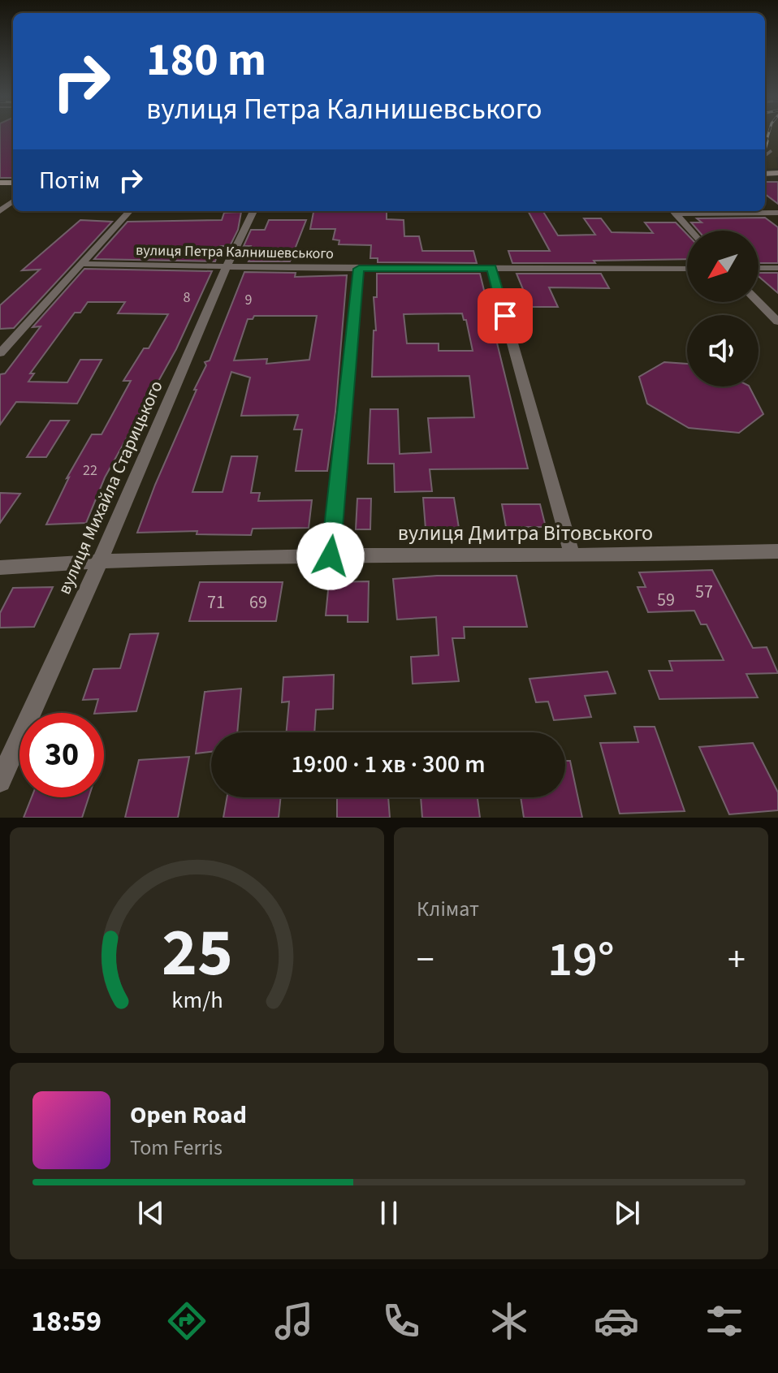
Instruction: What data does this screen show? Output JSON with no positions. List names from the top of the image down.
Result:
{
  "streets": {
    "street": ["вулиця Петра Калнишевського", "вулиця Михайла Старицького", "вулиця Дмитра Вітовського"]
  },
  "crossings": [
    ["вулиця Петра Калнишевського", "вулиця Михайла Старицького"],
    ["вулиця Михайла Старицького", "вулиця Дмитра Вітовського"]
  ],
  "house_numbers": [
    "8",
    "9",
    "22",
    "57",
    "59",
    "71",
    "69"
  ],
  "north": "bottom left",
  "page": {
    "turn": ["180 m", "вулиця Петра Калнишевського"],
    "then": "Потім",
    "limit": "30",
    "trip": "19:00 · 1 хв · 300 m",
    "tile": "Клімат",
    "heat": ["−", "19°", "+"],
    "song": ["Open Road", "Tom Ferris"],
    "tabs": "18:59",
    "gauge": ["25", "km/h"]
  }
}
